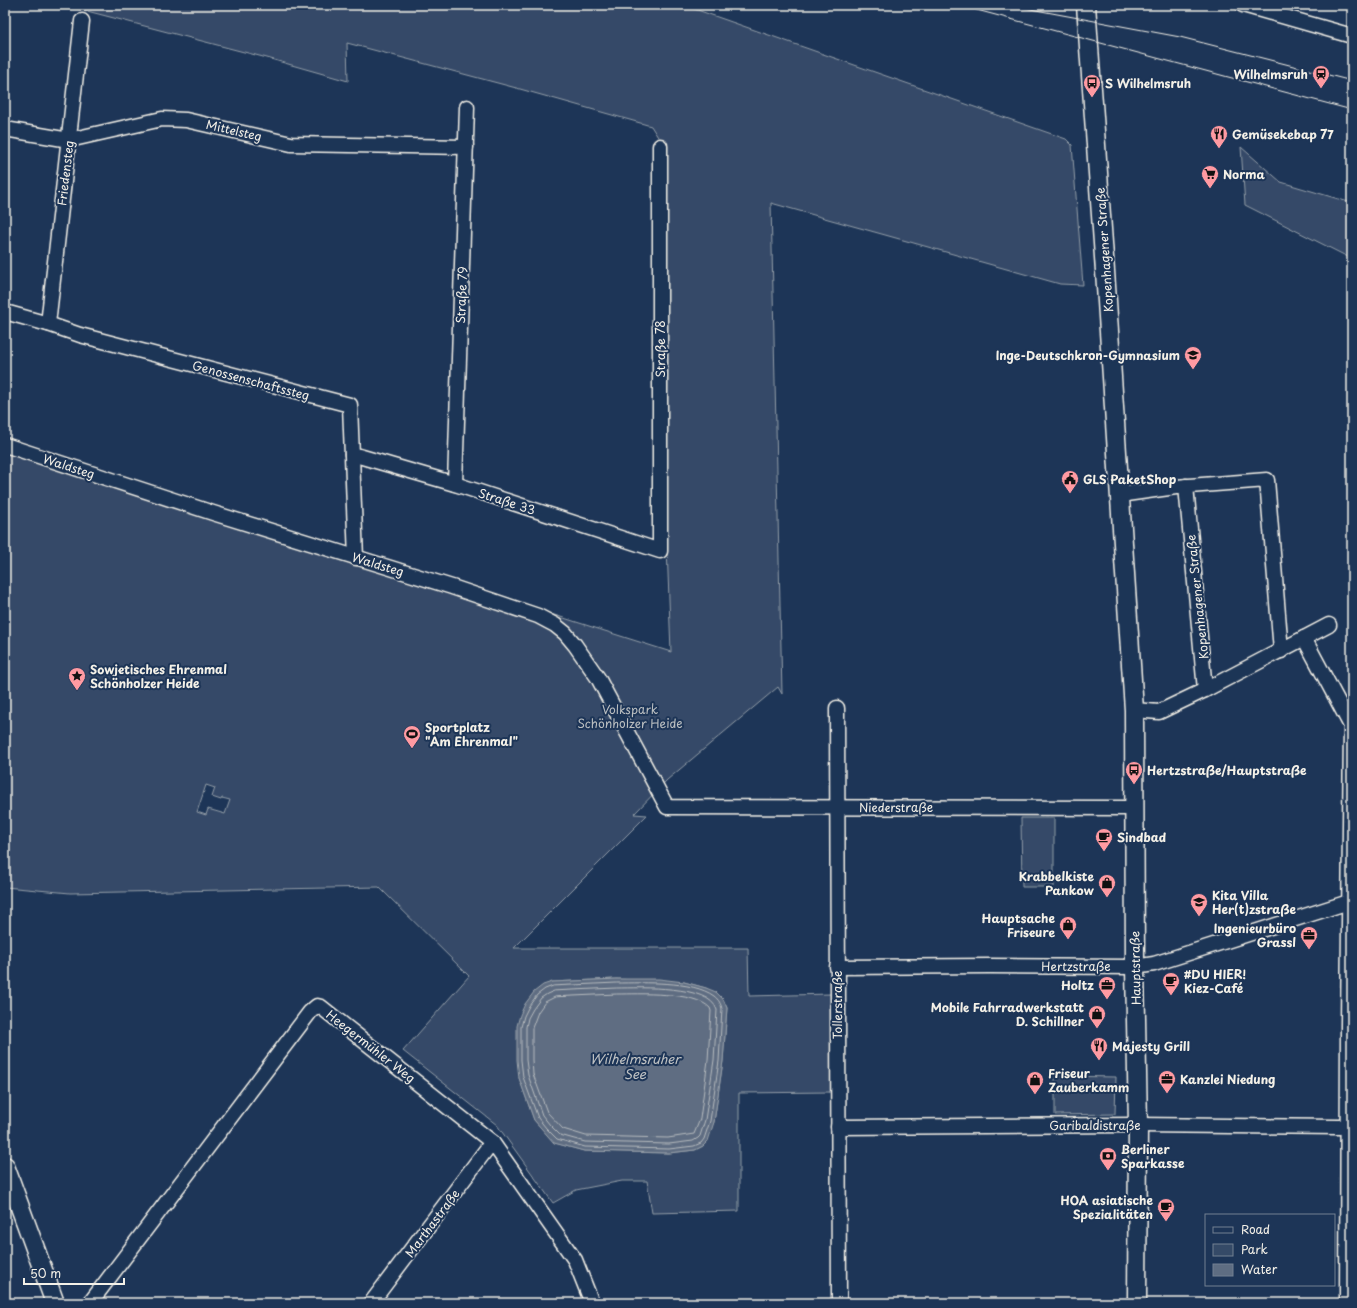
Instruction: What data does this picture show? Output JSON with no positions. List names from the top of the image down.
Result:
{
  "streets": {
    "main road": ["Kopenhagener Straße", "Hauptstraße"],
    "street": [
      "Mittelsteg",
      "Friedensteg",
      "Straße 79",
      "Straße 78",
      "Genossenschaftssteg",
      "Waldsteg",
      "Straße 33",
      "Niederstraße",
      "Hertzstraße",
      "Tollerstraße",
      "Heegermühler Weg",
      "Garibaldistraße",
      "Marthastraße"
    ]
  },
  "crossings": [
    ["Mittelsteg", "Friedensteg"],
    ["Mittelsteg", "Straße 79"],
    ["Friedensteg", "Genossenschaftssteg"],
    ["Kopenhagener Straße", "Hauptstraße"],
    ["Straße 79", "Straße 33"],
    ["Straße 78", "Straße 33"],
    ["Genossenschaftssteg", "Waldsteg"],
    ["Genossenschaftssteg", "Straße 33"],
    ["Waldsteg", "Niederstraße"],
    ["Niederstraße", "Hauptstraße"],
    ["Niederstraße", "Tollerstraße"],
    ["Hertzstraße", "Hauptstraße"],
    ["Hertzstraße", "Tollerstraße"],
    ["Hauptstraße", "Garibaldistraße"],
    ["Tollerstraße", "Garibaldistraße"],
    ["Heegermühler Weg", "Marthastraße"]
  ],
  "water": ["Wilhelmsruher See"],
  "parks": ["Volkspark Schönholzer Heide"],
  "places": {
    "station": ["Wilhelmsruh"],
    "bus stop": ["S Wilhelmsruh", "Hertzstraße/Hauptstraße"],
    "restaurant": ["Gemüsekebap 77", "Majesty Grill"],
    "supermarket": ["Norma"],
    "school or university": ["Inge-Deutschkron-Gymnasium", "Kita Villa Her(t)zstraße"],
    "public building": ["GLS PaketShop"],
    "place": ["Sowjetisches Ehrenmal Schönholzer Heide"],
    "sports": ["Sportplatz \"Am Ehrenmal\""],
    "cafe": ["Sindbad", "#DU HIER! Kiez-Café", "HOA asiatische Spezialitäten"],
    "shop": [
      "Krabbelkiste Pankow",
      "Hauptsache Friseure",
      "Mobile Fahrradwerkstatt D. Schillner",
      "Friseur Zauberkamm"
    ],
    "office": ["Ingenieurbüro Grassl", "Holtz", "Kanzlei Niedung"],
    "bank": ["Berliner Sparkasse"]
  },
  "legend": ["Road", "Park", "Water"],
  "scale_bar": "50 m"
}
